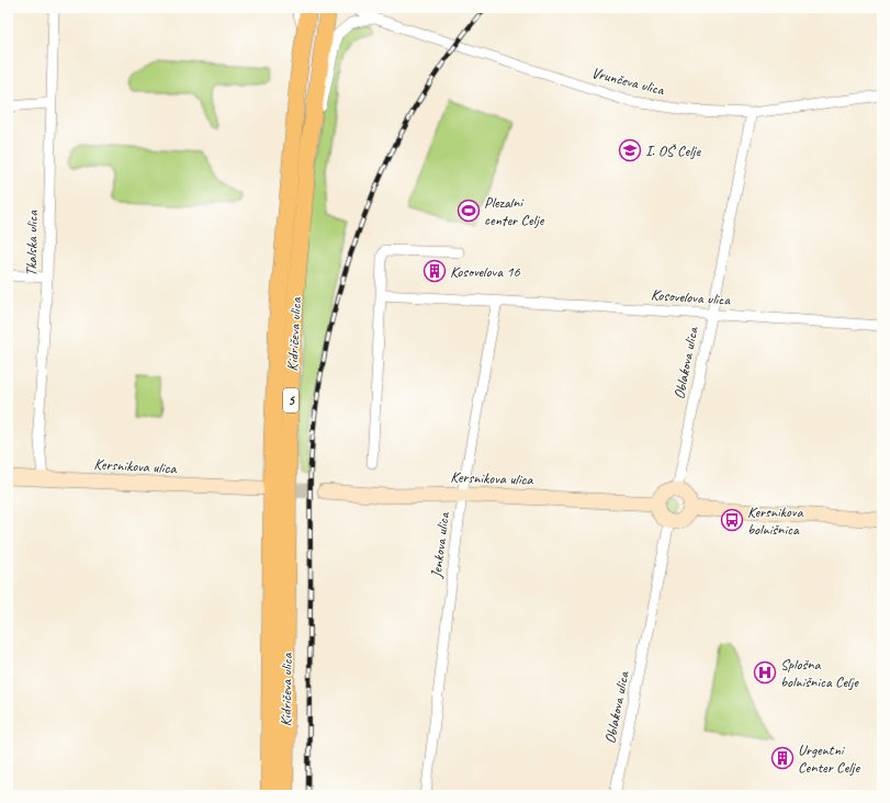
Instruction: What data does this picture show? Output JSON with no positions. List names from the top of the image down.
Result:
{
  "streets": {
    "main road": ["Kidričeva ulica", "5"],
    "street": [
      "Vrunčeva ulica",
      "Tkalska ulica",
      "Kosovelova ulica",
      "Oblakova ulica",
      "Kersnikova ulica",
      "Jenkova ulica"
    ]
  },
  "crossings": [
    ["Vrunčeva ulica", "Kidričeva ulica"],
    ["Vrunčeva ulica", "Oblakova ulica"],
    ["Tkalska ulica", "Kersnikova ulica"],
    ["Kosovelova ulica", "Oblakova ulica"],
    ["Kosovelova ulica", "Jenkova ulica"],
    ["Oblakova ulica", "Kersnikova ulica"],
    ["Kersnikova ulica", "Jenkova ulica"]
  ],
  "places": {
    "school or university": ["I. OŠ Celje"],
    "sports": ["Plezalni center Celje"],
    "building": ["Kosovelova 16", "Urgentni Center Celje"],
    "bus stop": ["Kersnikova bolnišnica"],
    "hospital": ["Splošna bolnišnica Celje"]
  }
}
